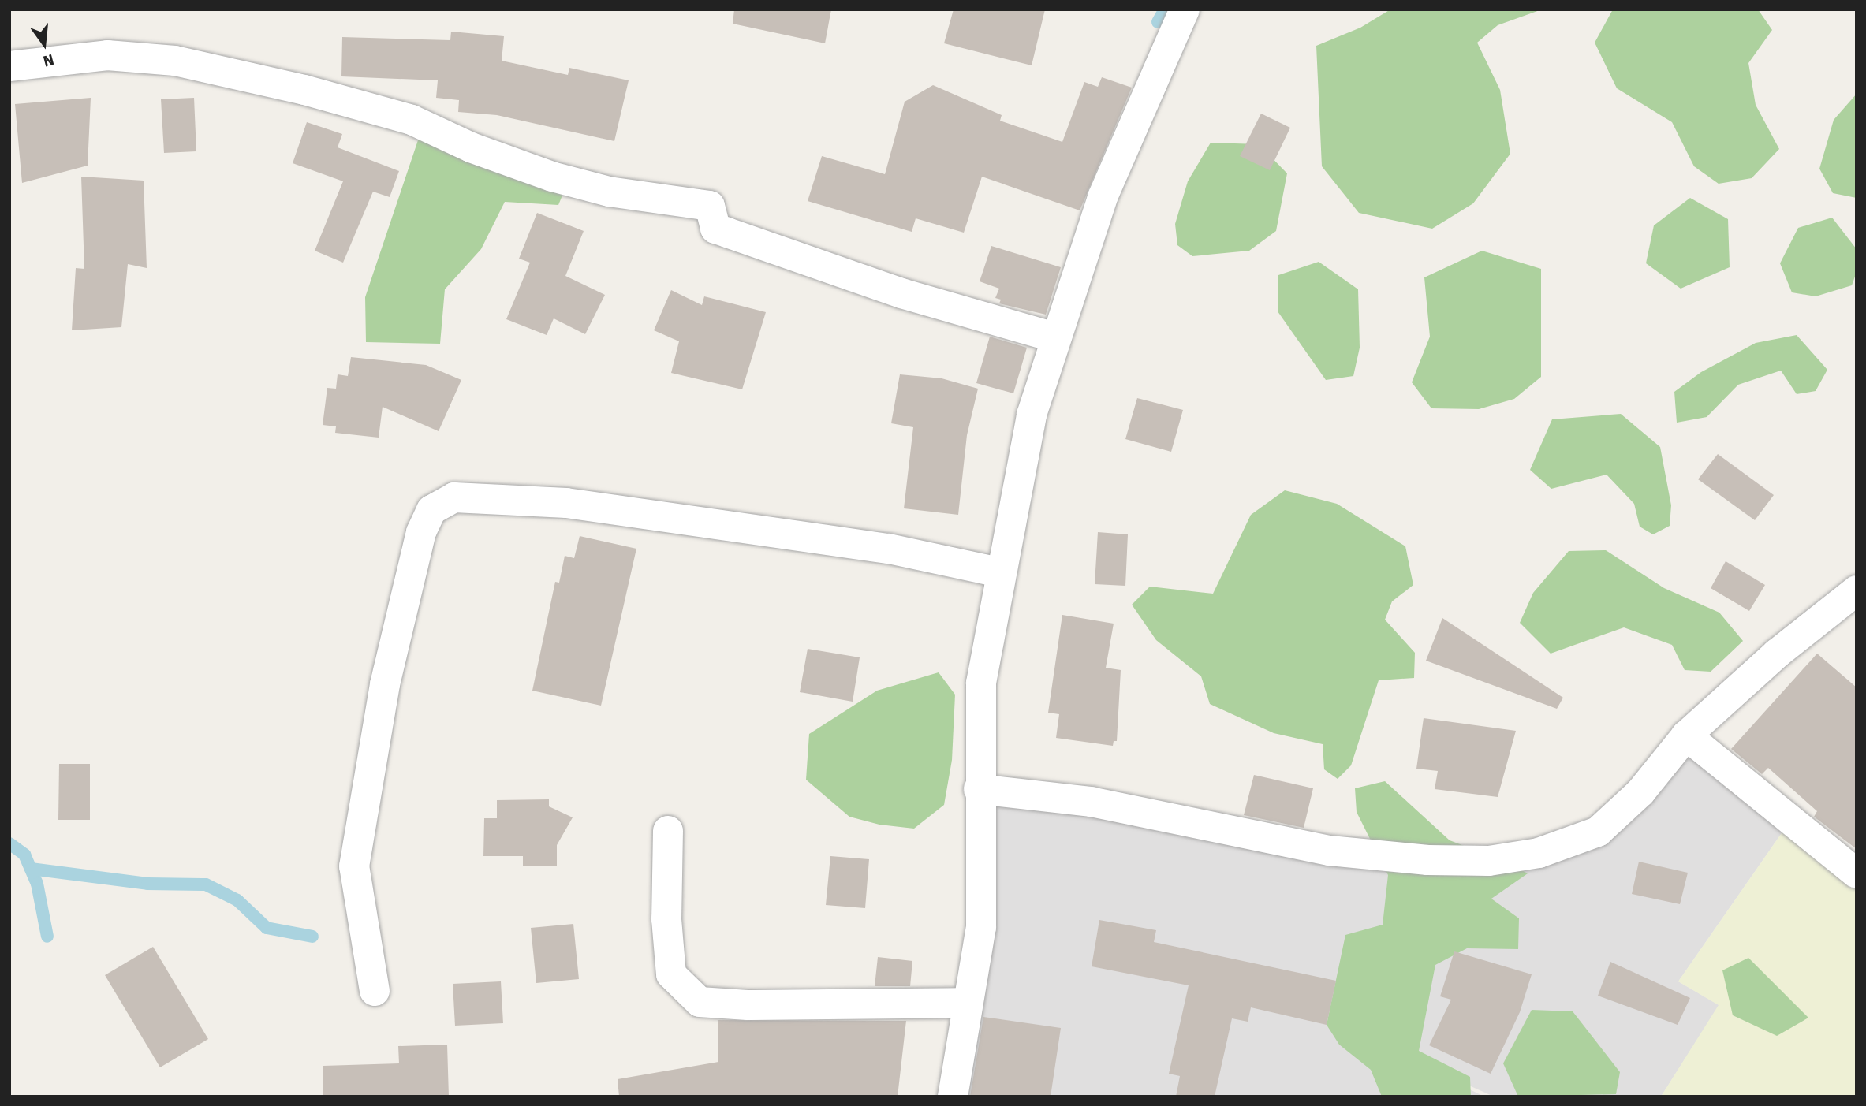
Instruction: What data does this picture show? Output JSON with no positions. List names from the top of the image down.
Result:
{
  "north": "bottom"
}
